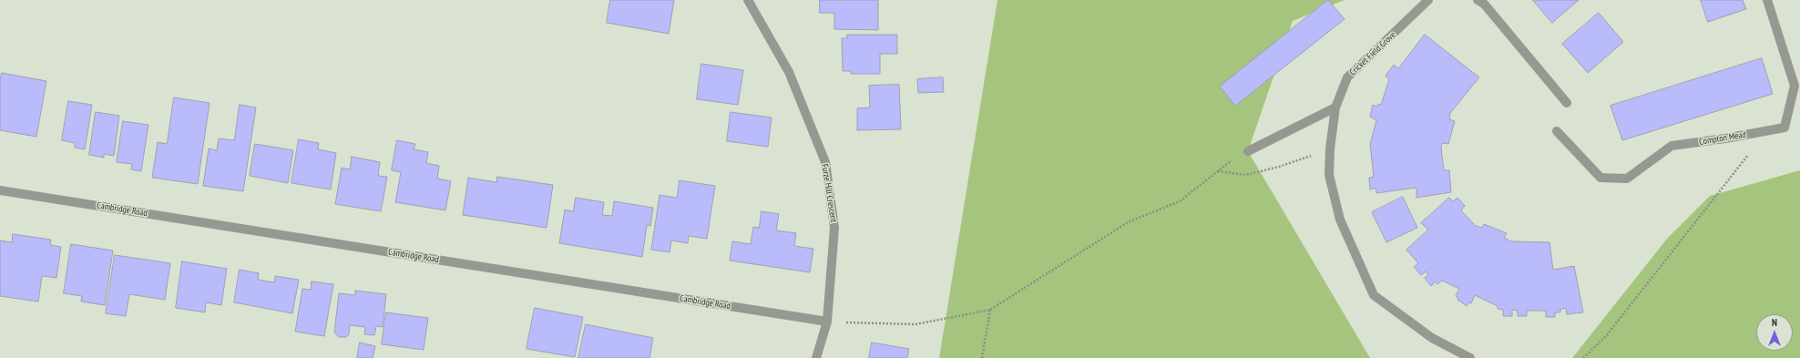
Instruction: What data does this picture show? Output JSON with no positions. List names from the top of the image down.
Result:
{
  "streets": {
    "street": [
      "Cricket Field Grove",
      "Compton Mead",
      "Furze Hill Crescent",
      "Cambridge Road"
    ]
  },
  "crossings": [
    ["Furze Hill Crescent", "Cambridge Road"]
  ],
  "north": "top"
}
